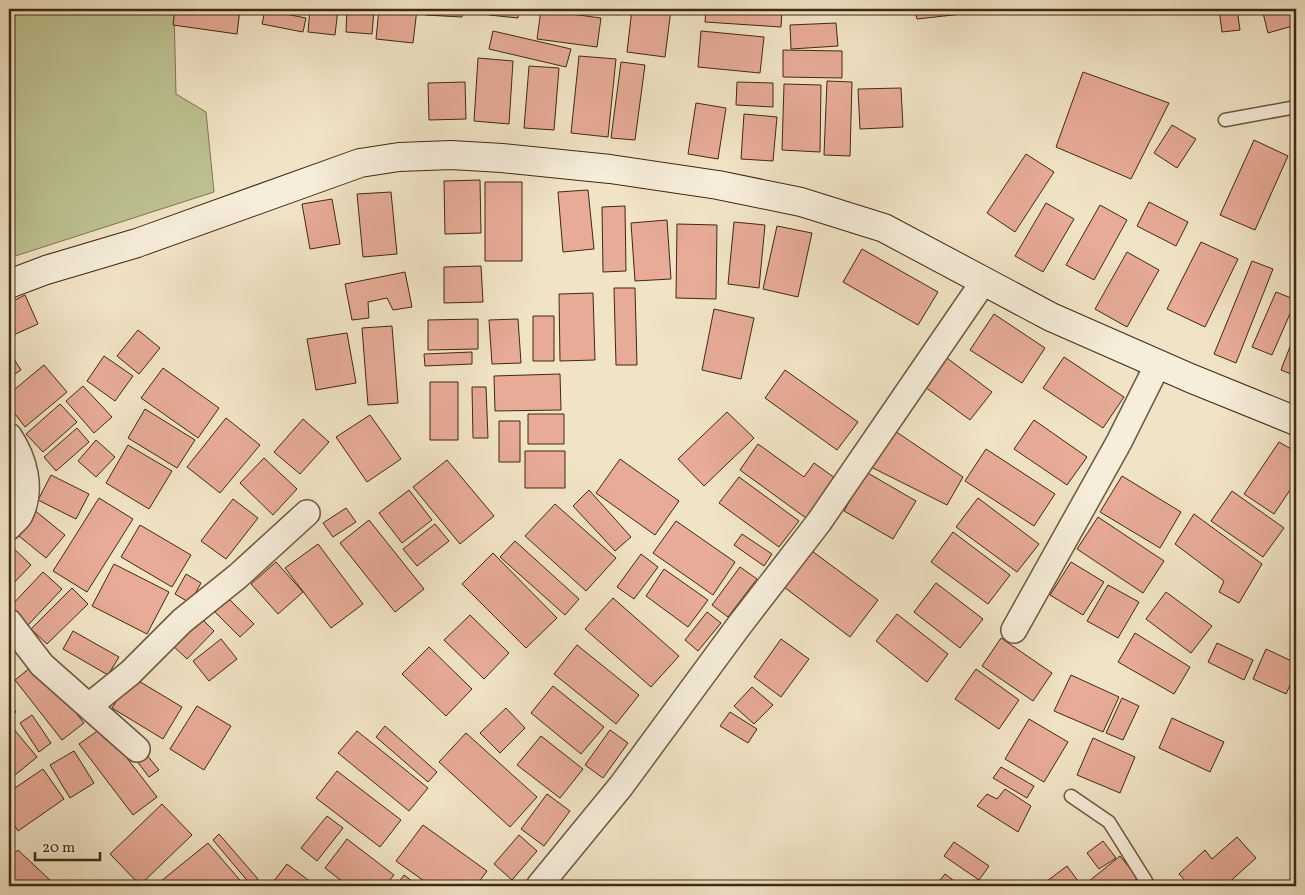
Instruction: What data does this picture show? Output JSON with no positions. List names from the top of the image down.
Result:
{
  "scale_bar": "20 m"
}
